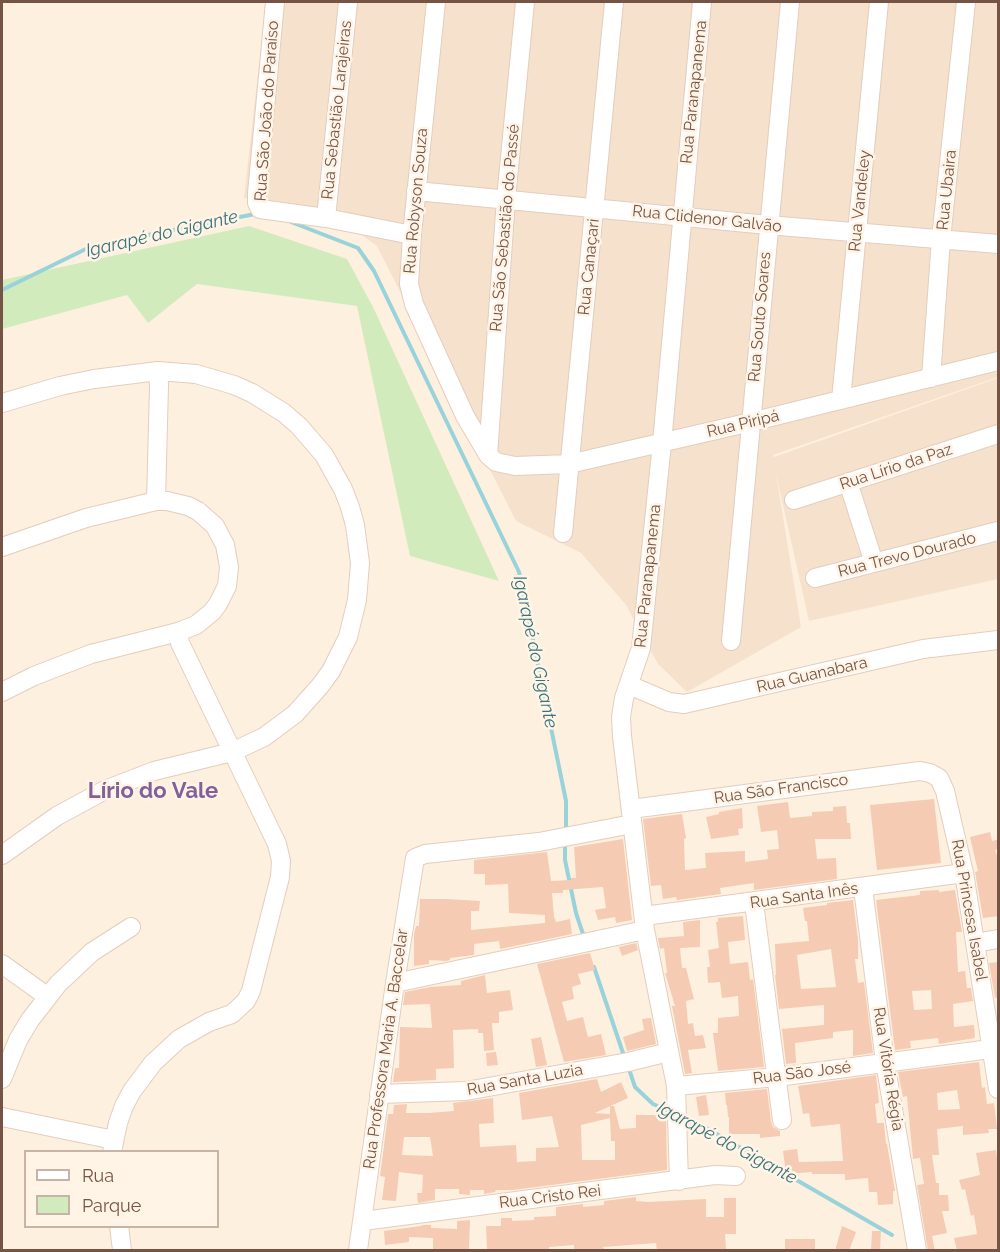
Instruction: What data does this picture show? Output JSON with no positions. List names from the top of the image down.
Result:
{
  "streets": {
    "street": [
      "Rua Paranapanema",
      "Rua Sebastião Larajeiras",
      "Rua São João do Paraíso",
      "Rua Ubaira",
      "Rua Robyson Souza",
      "Rua Vandeley",
      "Rua Clidenor Galvão",
      "Rua São Sebastião do Passé",
      "Rua Canaçari",
      "Rua Souto Soares",
      "Rua Piripá",
      "Rua Lírio da Paz",
      "Rua Trevo Dourado",
      "Rua Guanabara",
      "Rua São Francisco",
      "Rua Santa Inês",
      "Rua Princesa Isabel",
      "Rua Professora Maria A. Baccelar",
      "Rua Vitória Régia",
      "Rua São José",
      "Rua Santa Luzia",
      "Rua Cristo Rei"
    ]
  },
  "crossings": [
    ["Rua Paranapanema", "Rua Clidenor Galvão"],
    ["Rua Paranapanema", "Rua Piripá"],
    ["Rua Paranapanema", "Rua Guanabara"],
    ["Rua Paranapanema", "Rua São Francisco"],
    ["Rua Paranapanema", "Rua Santa Inês"],
    ["Rua Paranapanema", "Rua São José"],
    ["Rua Paranapanema", "Rua Santa Luzia"],
    ["Rua Paranapanema", "Rua Cristo Rei"],
    ["Rua Sebastião Larajeiras", "Rua São João do Paraíso"],
    ["Rua São João do Paraíso", "Rua Robyson Souza"],
    ["Rua Ubaira", "Rua Clidenor Galvão"],
    ["Rua Ubaira", "Rua Piripá"],
    ["Rua Robyson Souza", "Rua Clidenor Galvão"],
    ["Rua Robyson Souza", "Rua São Sebastião do Passé"],
    ["Rua Robyson Souza", "Rua Piripá"],
    ["Rua Vandeley", "Rua Clidenor Galvão"],
    ["Rua Vandeley", "Rua Piripá"],
    ["Rua Clidenor Galvão", "Rua São Sebastião do Passé"],
    ["Rua Clidenor Galvão", "Rua Canaçari"],
    ["Rua Clidenor Galvão", "Rua Souto Soares"],
    ["Rua São Sebastião do Passé", "Rua Piripá"],
    ["Rua Canaçari", "Rua Piripá"],
    ["Rua Souto Soares", "Rua Piripá"],
    ["Rua São Francisco", "Rua Princesa Isabel"],
    ["Rua São Francisco", "Rua Professora Maria A. Baccelar"],
    ["Rua Santa Inês", "Rua Princesa Isabel"],
    ["Rua Santa Inês", "Rua Professora Maria A. Baccelar"],
    ["Rua Santa Inês", "Rua Vitória Régia"],
    ["Rua Princesa Isabel", "Rua São José"],
    ["Rua Professora Maria A. Baccelar", "Rua Santa Luzia"],
    ["Rua Professora Maria A. Baccelar", "Rua Cristo Rei"],
    ["Rua Vitória Régia", "Rua São José"]
  ],
  "districts": ["Lírio do Vale"],
  "water": ["Igarapé do Gigante"],
  "legend": ["Rua", "Parque"]
}
